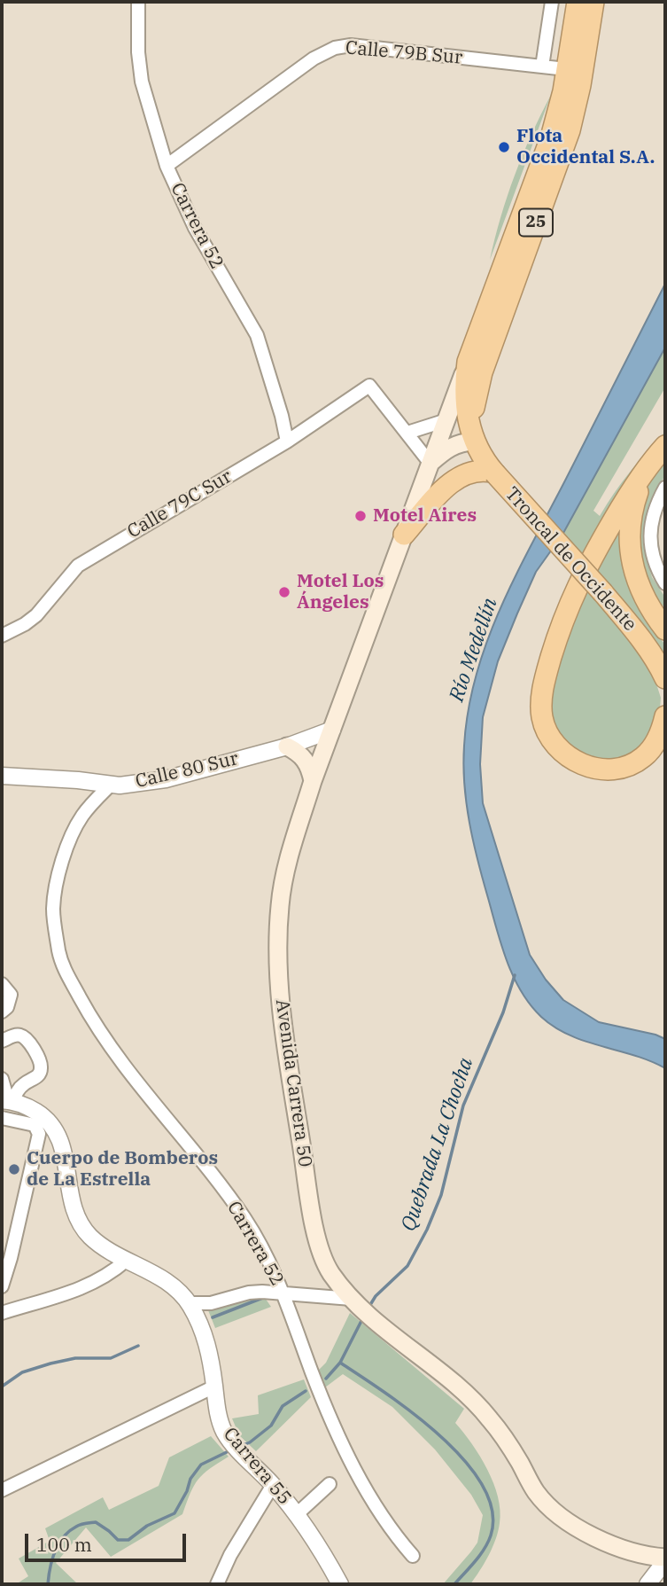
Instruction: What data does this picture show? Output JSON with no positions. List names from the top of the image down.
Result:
{
  "streets": {
    "highway": ["25", "Troncal de Occidente"],
    "main road": ["Avenida Carrera 50"],
    "street": [
      "Calle 79B Sur",
      "Carrera 52",
      "Calle 79C Sur",
      "Calle 80 Sur",
      "Carrera 55"
    ]
  },
  "crossings": [
    ["Calle 79B Sur", "25"],
    ["Calle 79B Sur", "Carrera 52"],
    ["25", "Troncal de Occidente"],
    ["25", "Avenida Carrera 50"],
    ["Carrera 52", "Calle 79C Sur"],
    ["Carrera 52", "Calle 80 Sur"],
    ["Calle 80 Sur", "Avenida Carrera 50"]
  ],
  "water": ["Río Medellín", "Quebrada La Chocha"],
  "places": [
    "Flota Occidental S.A.",
    "Motel Aires",
    "Motel Los Ángeles",
    "Cuerpo de Bomberos de La Estrella"
  ],
  "scale_bar": "100 m"
}
